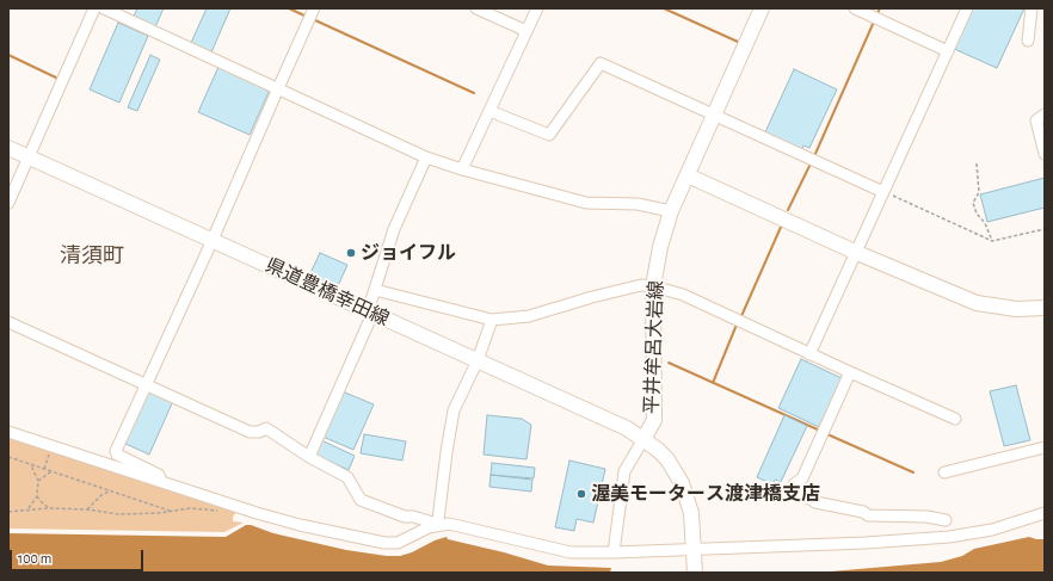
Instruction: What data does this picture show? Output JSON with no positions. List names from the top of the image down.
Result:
{
  "streets": {
    "main road": ["県道豊橋幸田線", "平井牟呂大岩線"]
  },
  "crossings": [
    ["県道豊橋幸田線", "平井牟呂大岩線"]
  ],
  "districts": ["清須町"],
  "places": ["ジョイフル", "渥美モータース渡津橋支店"],
  "scale_bar": "100 m"
}
